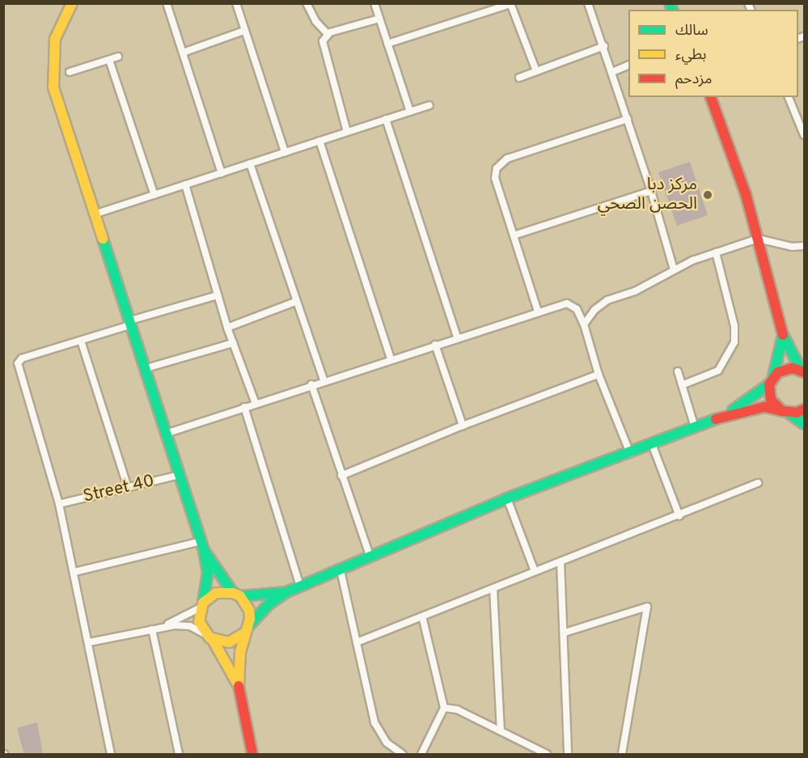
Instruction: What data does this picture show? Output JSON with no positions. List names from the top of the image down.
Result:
{
  "streets": {
    "street": ["Street 40"]
  },
  "places": ["مركز دبا الحصن الصحي"],
  "legend": ["سالك", "بطيء", "مزدحم"]
}
